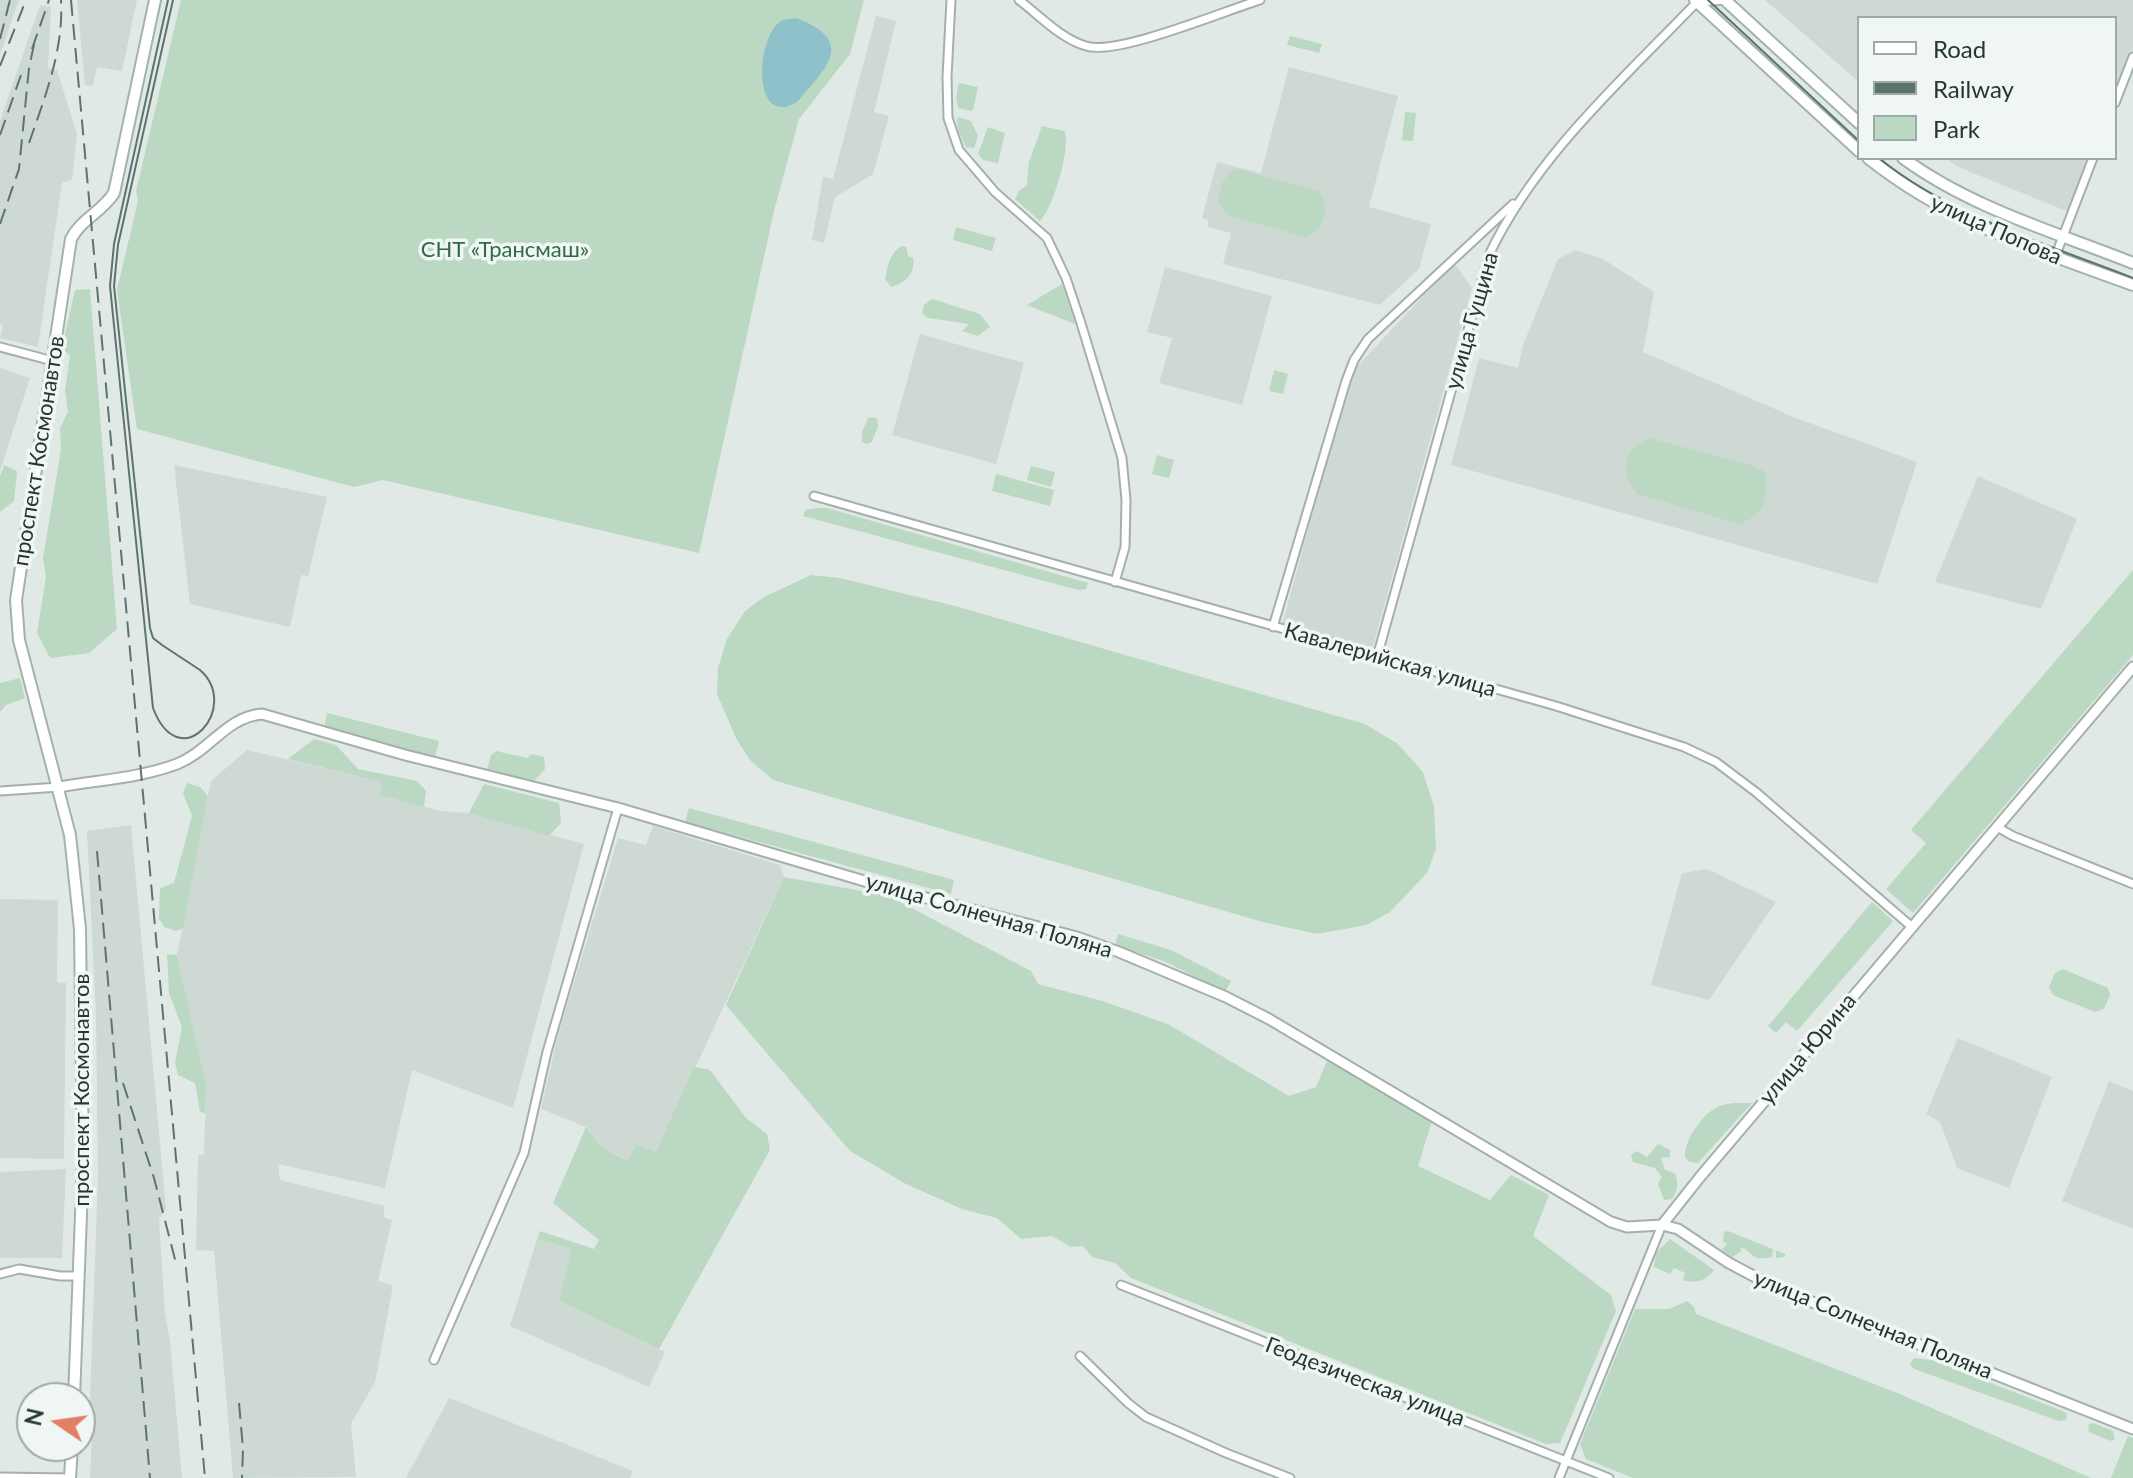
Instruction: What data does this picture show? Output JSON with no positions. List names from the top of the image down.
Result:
{
  "streets": {
    "main road": ["улица Попова", "проспект Космонавтов"],
    "street": [
      "улица Гущина",
      "Кавалерийская улица",
      "улица Солнечная Поляна",
      "улица Юрина",
      "Геодезическая улица"
    ]
  },
  "crossings": [
    ["улица Гущина", "Кавалерийская улица"],
    ["проспект Космонавтов", "улица Солнечная Поляна"],
    ["Кавалерийская улица", "улица Юрина"],
    ["улица Солнечная Поляна", "улица Юрина"],
    ["улица Юрина", "Геодезическая улица"]
  ],
  "parks": ["СНТ «Трансмаш»"],
  "legend": ["Road", "Railway", "Park"],
  "north": "left"
}
